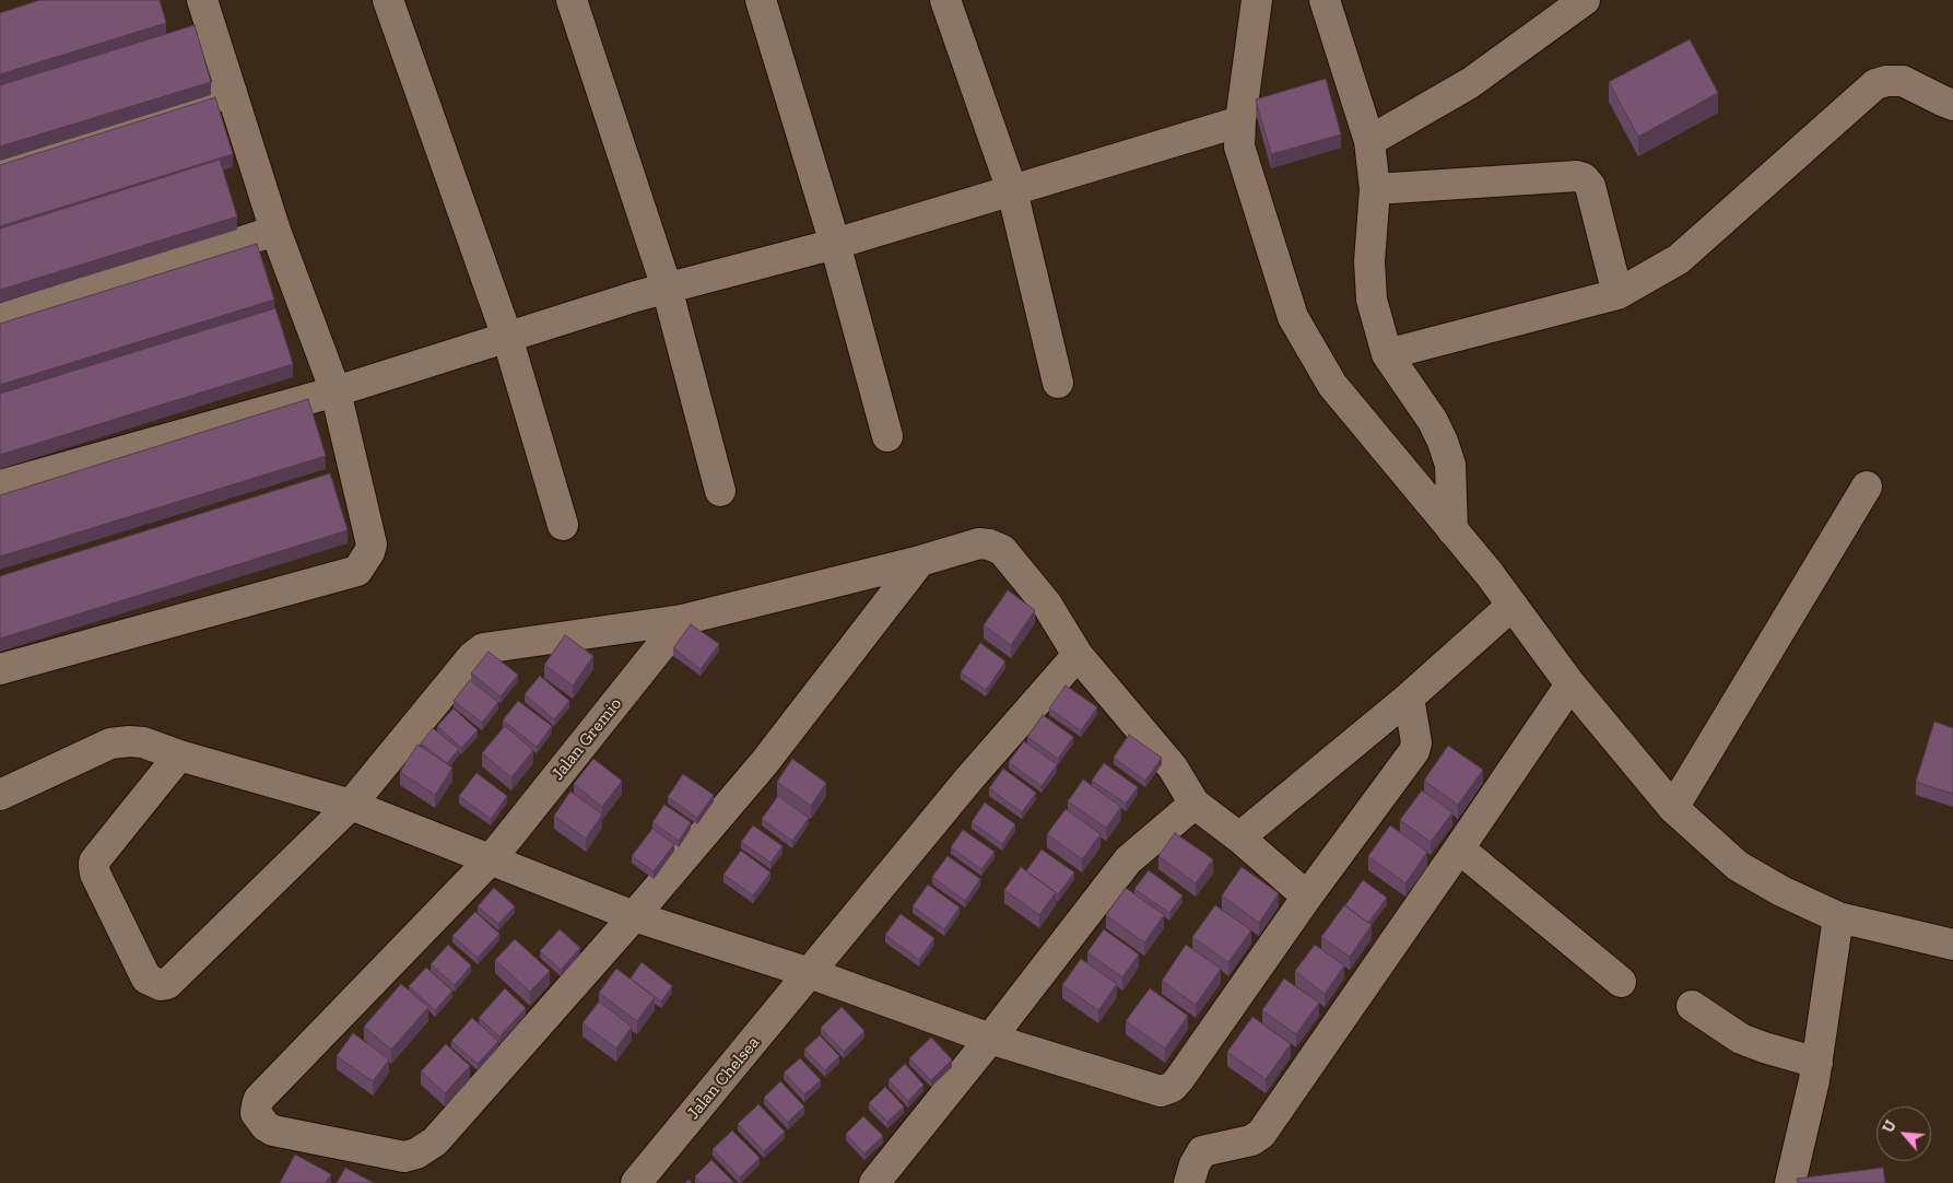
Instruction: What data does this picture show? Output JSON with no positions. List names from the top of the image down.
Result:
{
  "streets": {
    "street": ["Jalan Gremio", "Jalan Chelsea"]
  },
  "north": "top left"
}
